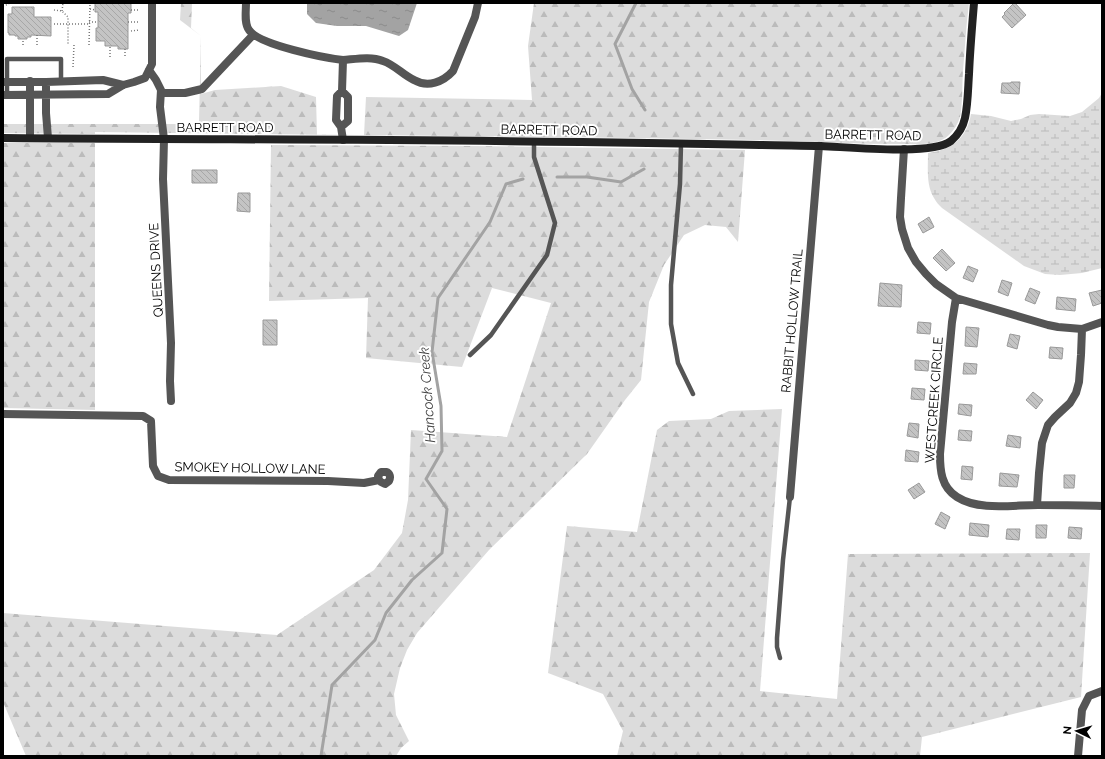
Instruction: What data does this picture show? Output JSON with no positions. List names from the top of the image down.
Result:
{
  "streets": {
    "street": [
      "BARRETT ROAD",
      "QUEENS DRIVE",
      "RABBIT HOLLOW TRAIL",
      "WESTCREEK CIRCLE",
      "SMOKEY HOLLOW LANE"
    ]
  },
  "crossings": [
    ["BARRETT ROAD", "QUEENS DRIVE"],
    ["BARRETT ROAD", "RABBIT HOLLOW TRAIL"]
  ],
  "water": ["Hancock Creek"],
  "north": "left"
}
